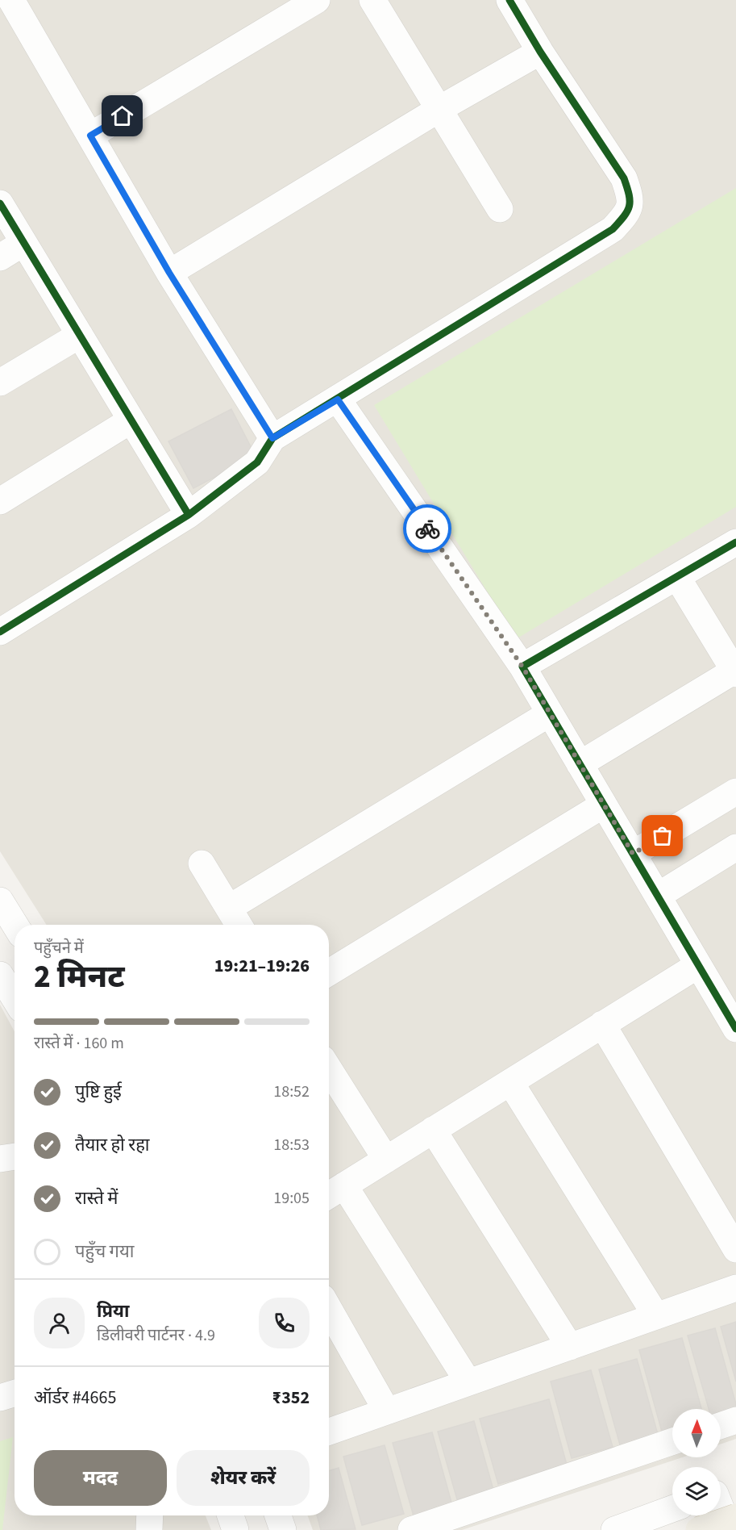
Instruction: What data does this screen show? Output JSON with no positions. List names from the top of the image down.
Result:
{
  "north": "top",
  "page": {
    "heading": ["2 मिनट", "पहुँचने में", "19:21–19:26"],
    "panel": [
      "प्रिया",
      "डिलीवरी पार्टनर · 4.9",
      "ऑर्डर #4665",
      "₹352"
    ],
    "bar": "रास्ते में · 160 m",
    "list": [
      ["पुष्टि हुई", "18:52"],
      ["तैयार हो रहा", "18:53"],
      ["रास्ते में", "19:05"],
      "पहुँच गया"
    ],
    "buttons": ["मदद", "शेयर करें"]
  }
}
